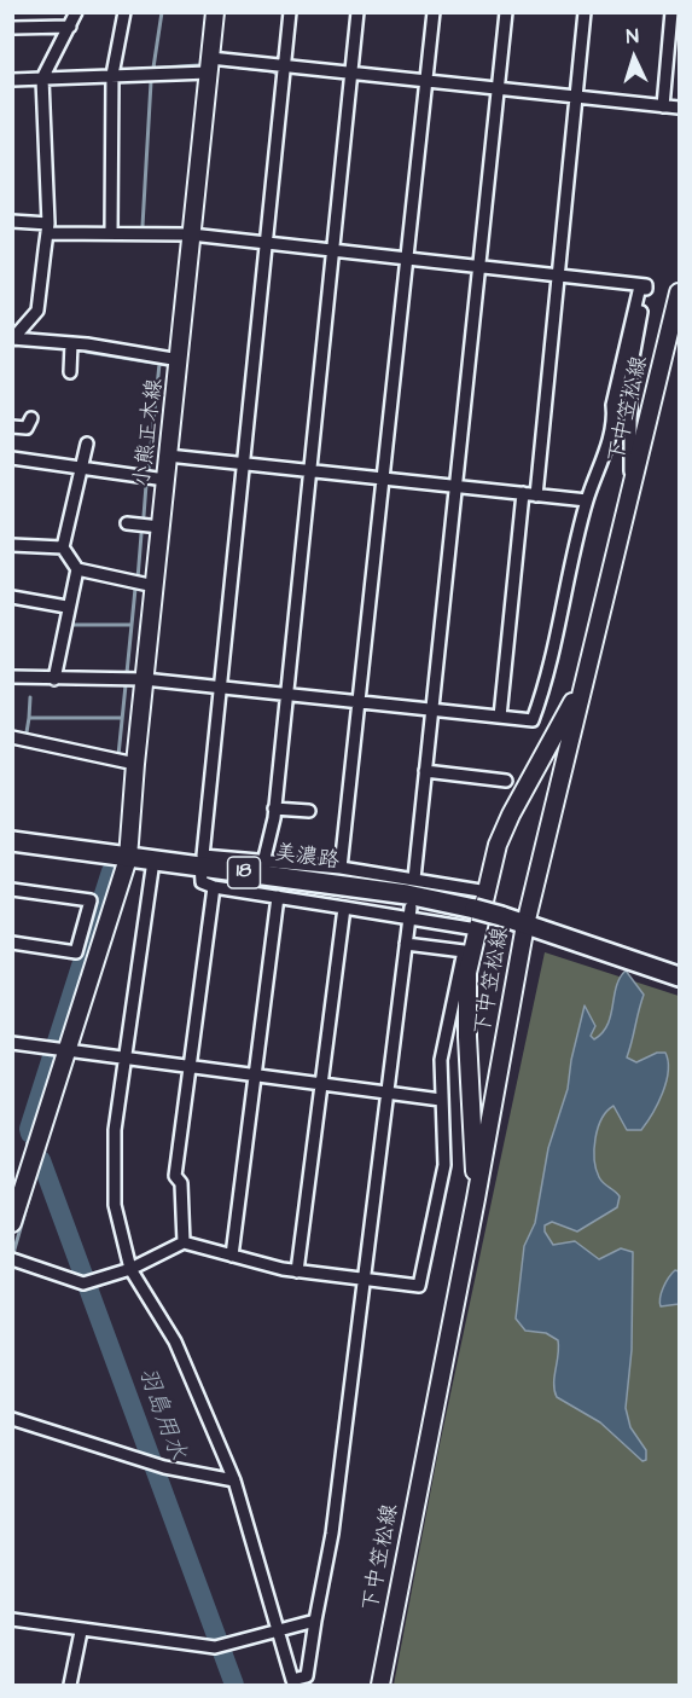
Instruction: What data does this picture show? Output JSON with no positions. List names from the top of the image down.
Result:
{
  "streets": {
    "main road": [
      "下中笠松線",
      "小熊正木線",
      "美濃路",
      "18"
    ]
  },
  "crossings": [
    ["下中笠松線", "美濃路"],
    ["小熊正木線", "美濃路"]
  ],
  "water": ["羽島用水"],
  "north": "top"
}
